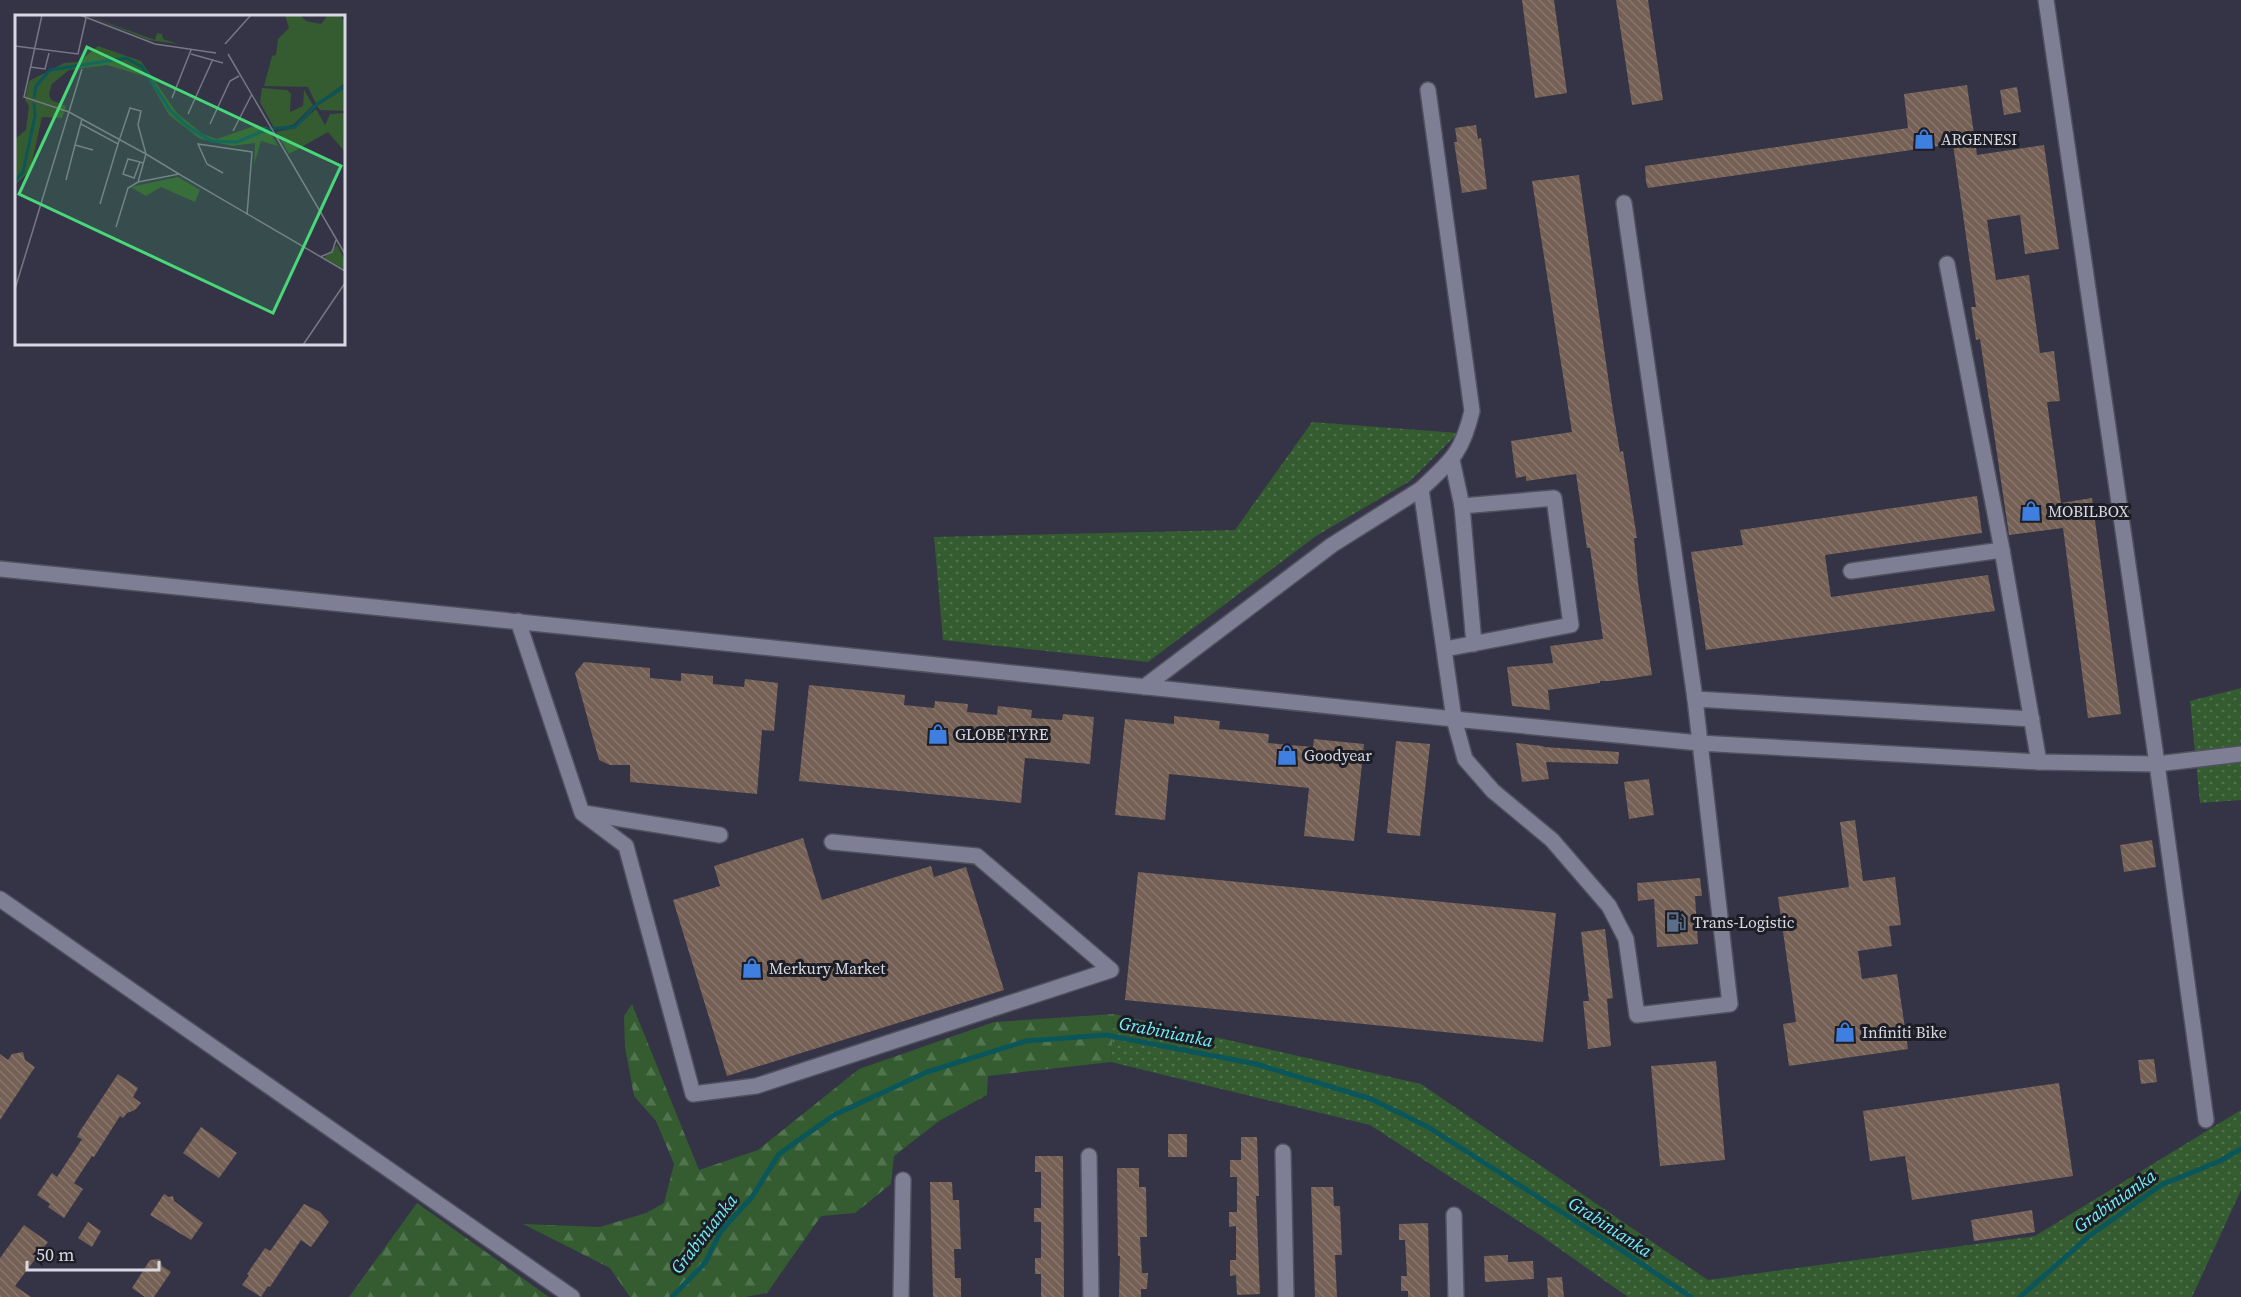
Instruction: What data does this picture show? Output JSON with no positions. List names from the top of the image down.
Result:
{
  "water": ["Grabinianka"],
  "places": {
    "shop": [
      "ARGENESI",
      "MOBILBOX",
      "GLOBE TYRE",
      "Goodyear",
      "Merkury Market",
      "Infiniti Bike"
    ],
    "fuel station": ["Trans-Logistic"]
  },
  "scale_bar": "50 m"
}
